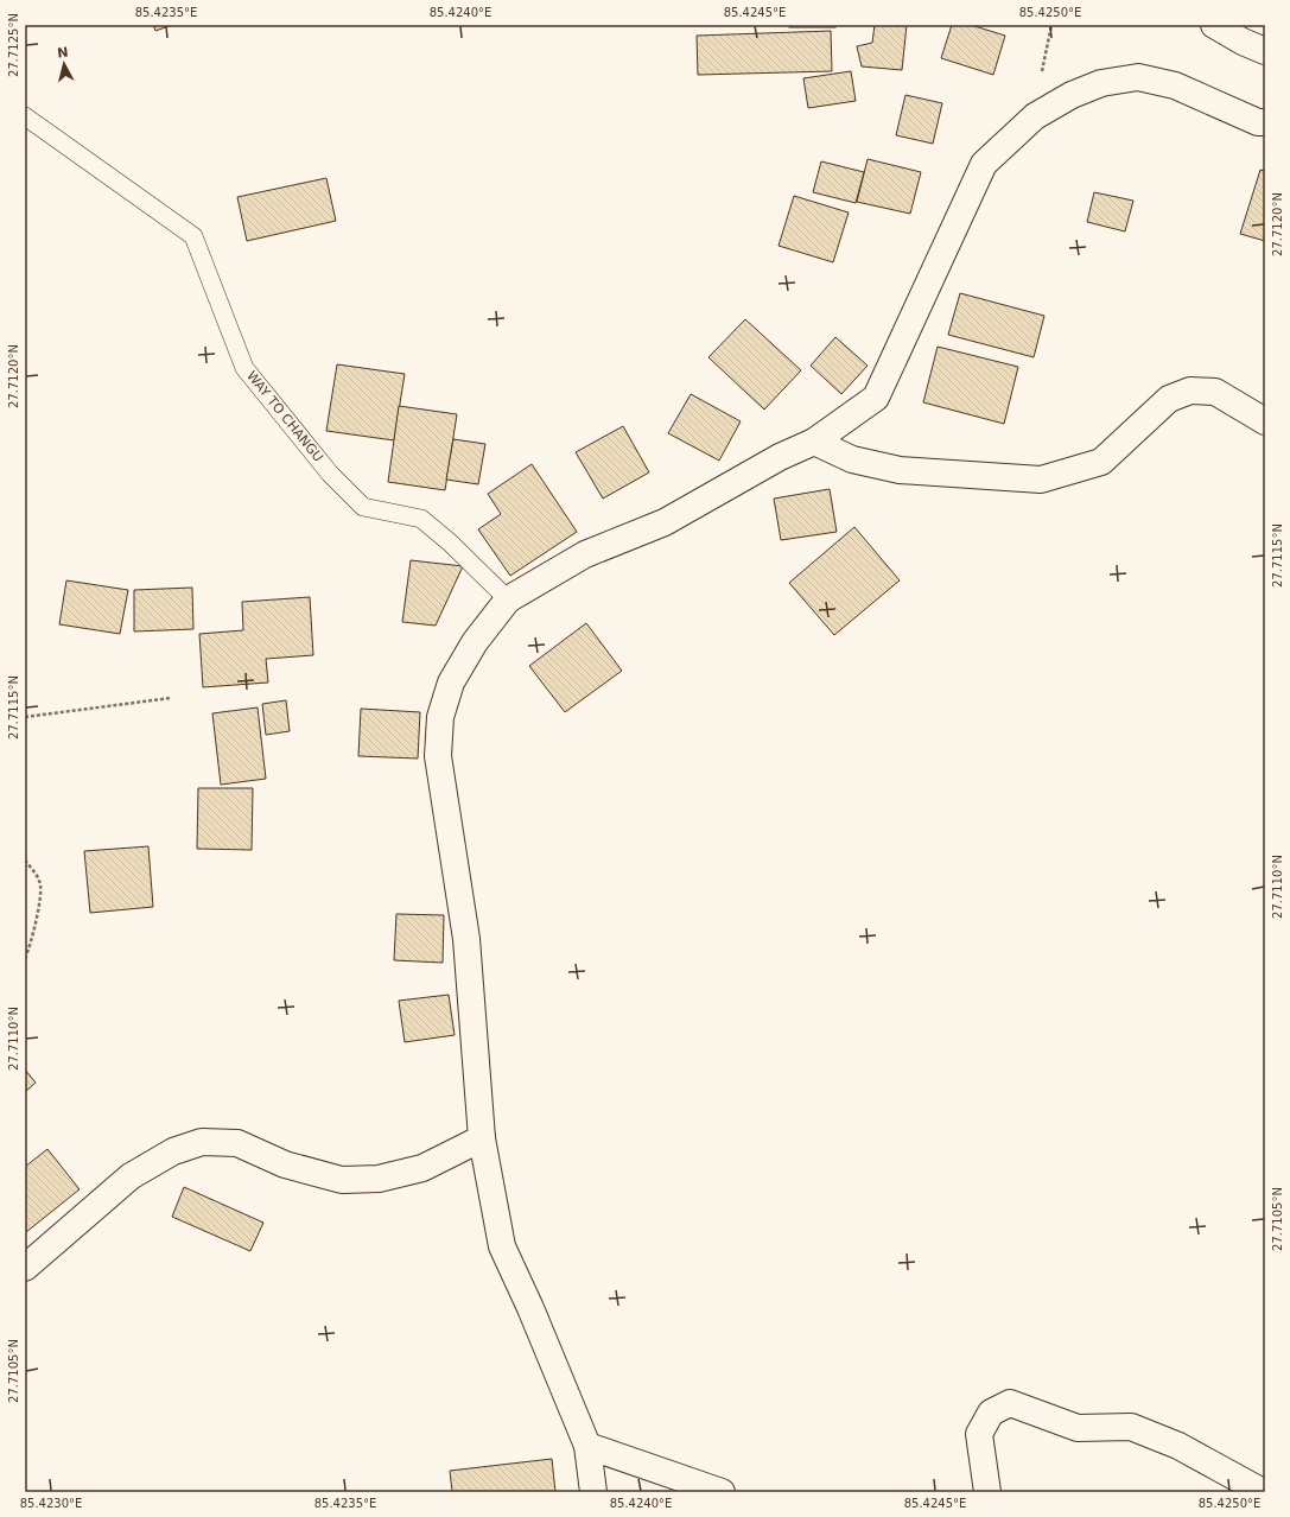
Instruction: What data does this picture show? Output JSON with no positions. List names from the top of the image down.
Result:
{
  "streets": {
    "lane": ["WAY TO CHANGU"]
  },
  "north": "top",
  "coordinates": [
    "85.4235°E",
    "85.4240°E",
    "85.4245°E",
    "85.4250°E",
    "27.7125°N",
    "27.7120°N",
    "27.7115°N",
    "27.7110°N",
    "27.7105°N",
    "85.4230°E"
  ]
}
